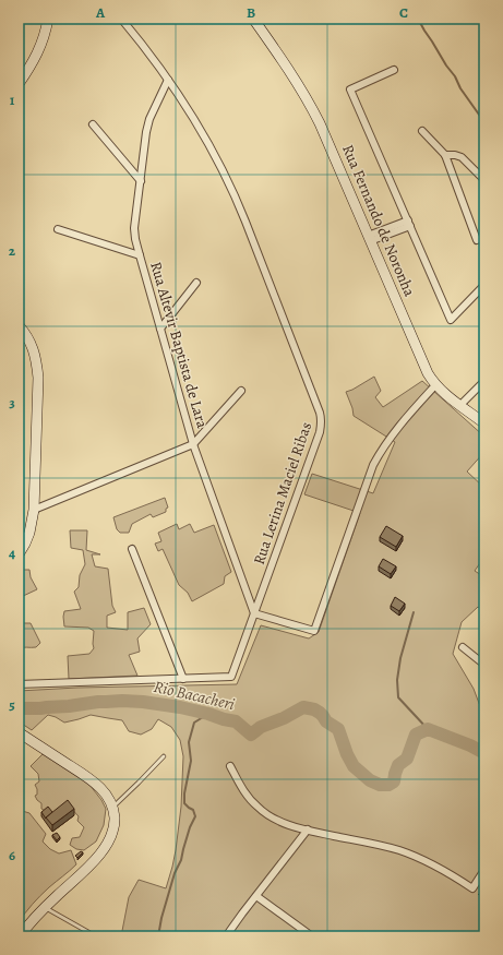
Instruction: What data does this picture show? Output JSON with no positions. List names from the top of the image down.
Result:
{
  "streets": {
    "main road": ["Rua Fernando de Noronha"],
    "street": ["Rua Altevir Baptista de Lara", "Rua Lerina Maciel Ribas"]
  },
  "crossings": [
    ["Rua Altevir Baptista de Lara", "Rua Lerina Maciel Ribas"]
  ],
  "water": ["Rio Bacacheri"],
  "grid": {
    "columns": ["A", "B", "C"],
    "rows": [
      "1",
      "2",
      "3",
      "4",
      "5",
      "6"
    ]
  }
}
